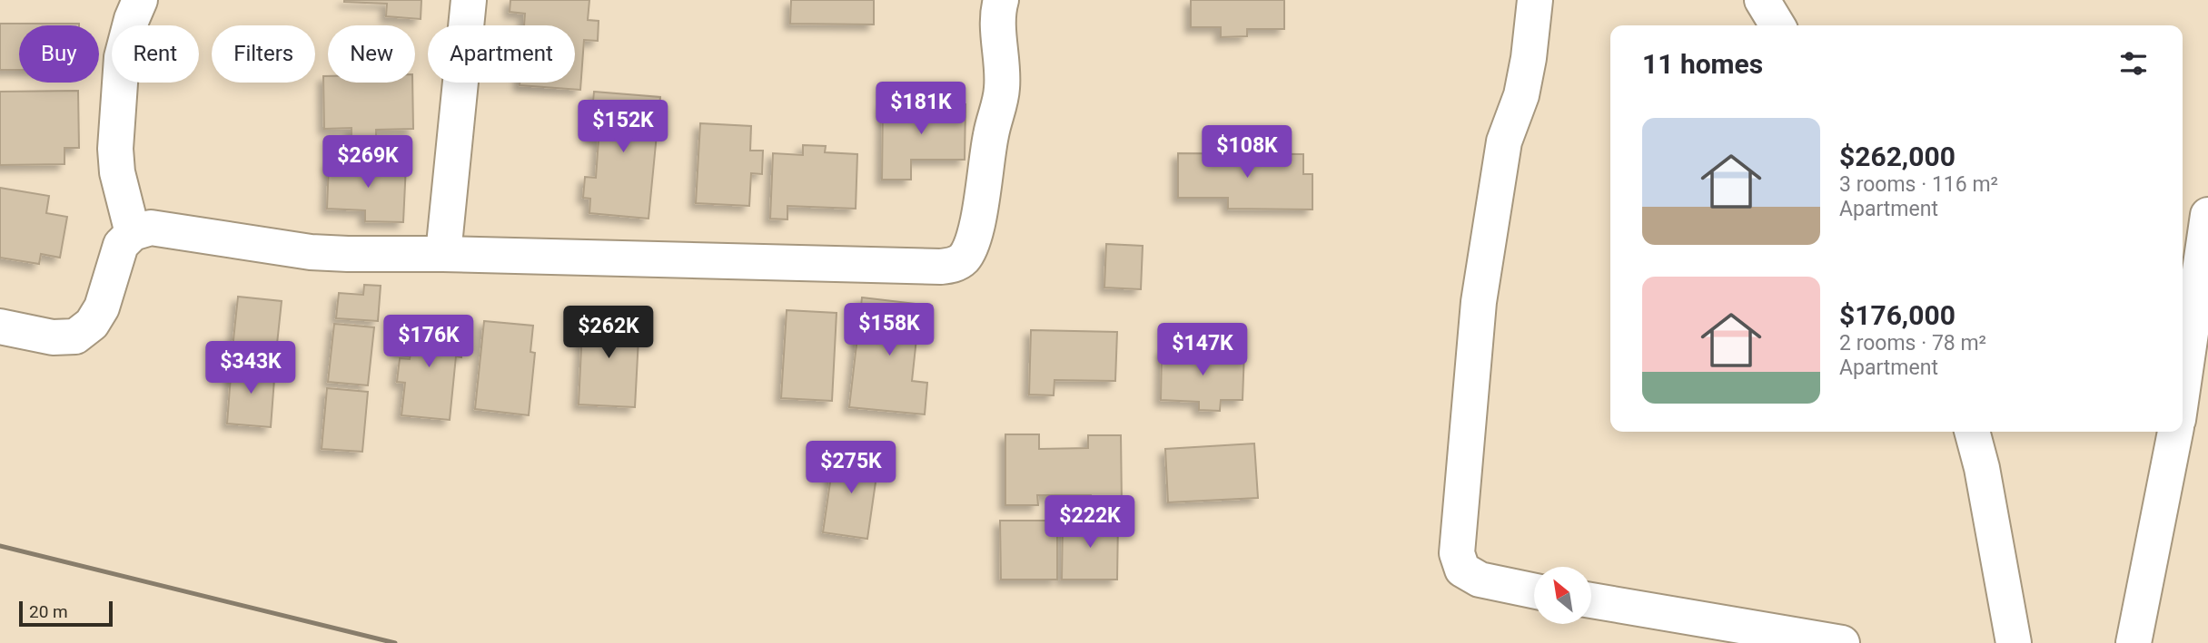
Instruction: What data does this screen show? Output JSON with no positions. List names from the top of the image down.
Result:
{
  "scale_bar": "20 m",
  "north": "top left",
  "page": {
    "chip": [
      "Buy",
      "Rent",
      "Filters",
      "New",
      "Apartment"
    ],
    "heading": "11 homes",
    "price": [
      "$181K",
      "$152K",
      "$108K",
      "$269K",
      "$158K",
      "$262K",
      "$176K",
      "$147K",
      "$343K",
      "$275K",
      "$222K"
    ],
    "list": [
      {
        "name": "$262,000",
        "note": "3 rooms · 116 m² · Apartment"
      },
      {
        "name": "$176,000",
        "note": "2 rooms · 78 m² · Apartment"
      }
    ],
    "scale": "20 m"
  }
}
